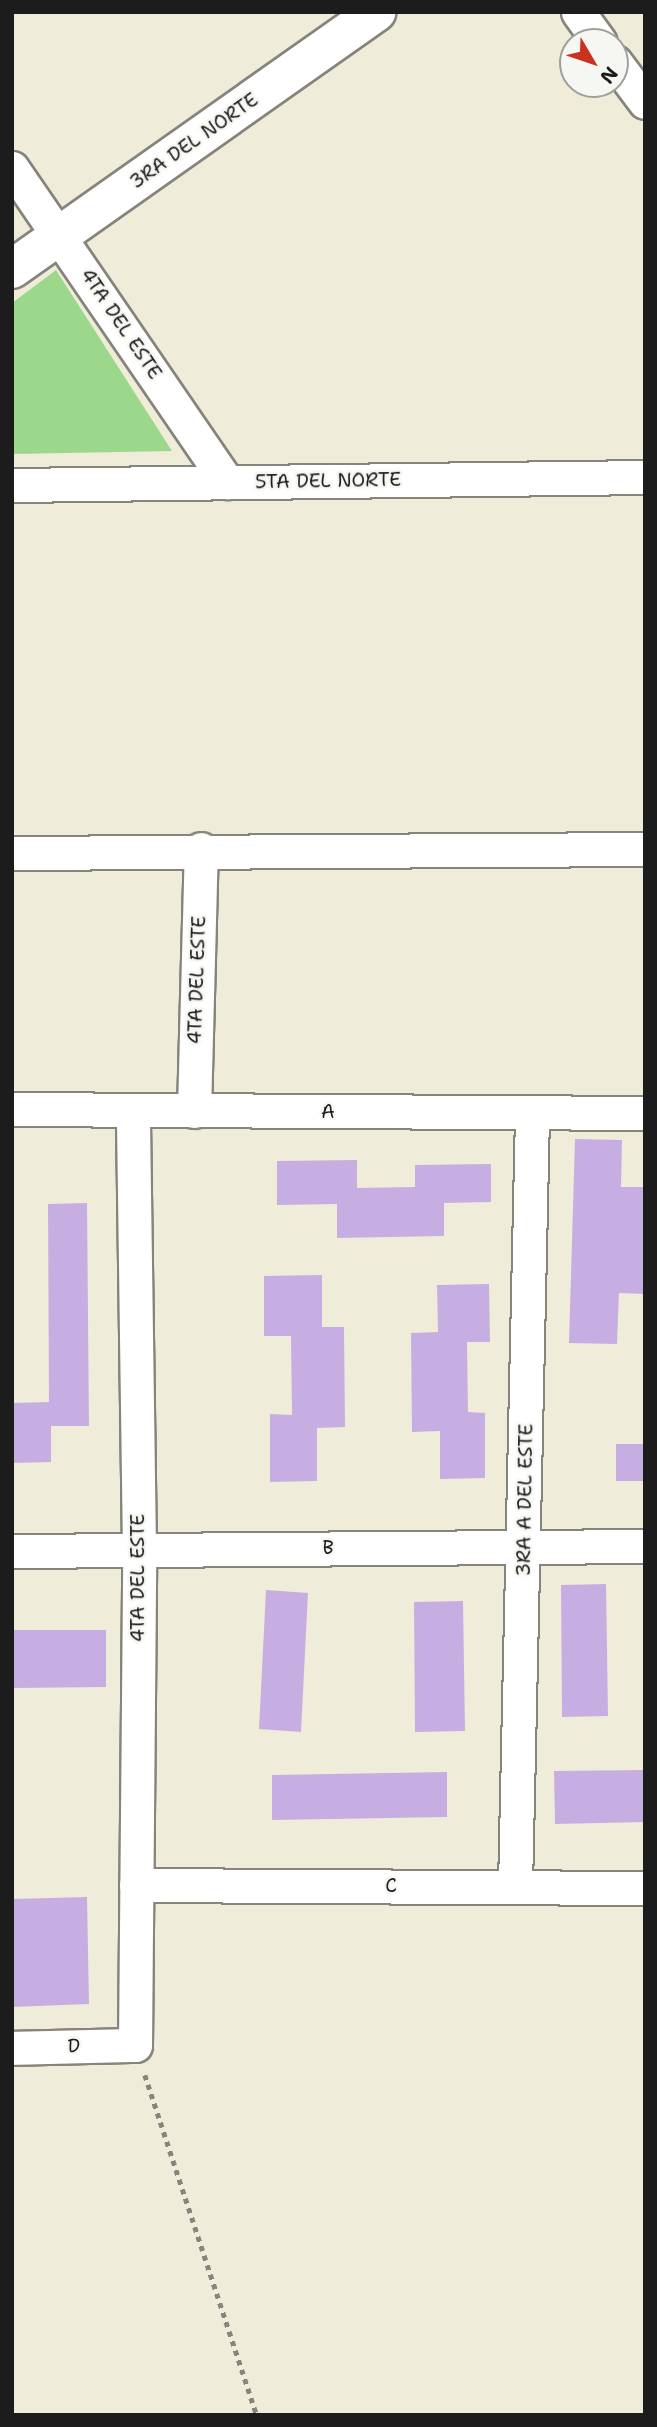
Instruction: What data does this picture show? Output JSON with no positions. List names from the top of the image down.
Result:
{
  "streets": {
    "street": [
      "3RA DEL NORTE",
      "4TA DEL ESTE",
      "5TA DEL NORTE",
      "A",
      "3RA A DEL ESTE",
      "B",
      "C",
      "D"
    ]
  },
  "crossings": [
    ["3RA DEL NORTE", "4TA DEL ESTE"],
    ["4TA DEL ESTE", "5TA DEL NORTE"],
    ["4TA DEL ESTE", "A"],
    ["4TA DEL ESTE", "B"],
    ["4TA DEL ESTE", "C"],
    ["4TA DEL ESTE", "D"],
    ["A", "3RA A DEL ESTE"],
    ["3RA A DEL ESTE", "B"],
    ["3RA A DEL ESTE", "C"]
  ],
  "north": "bottom right"
}
